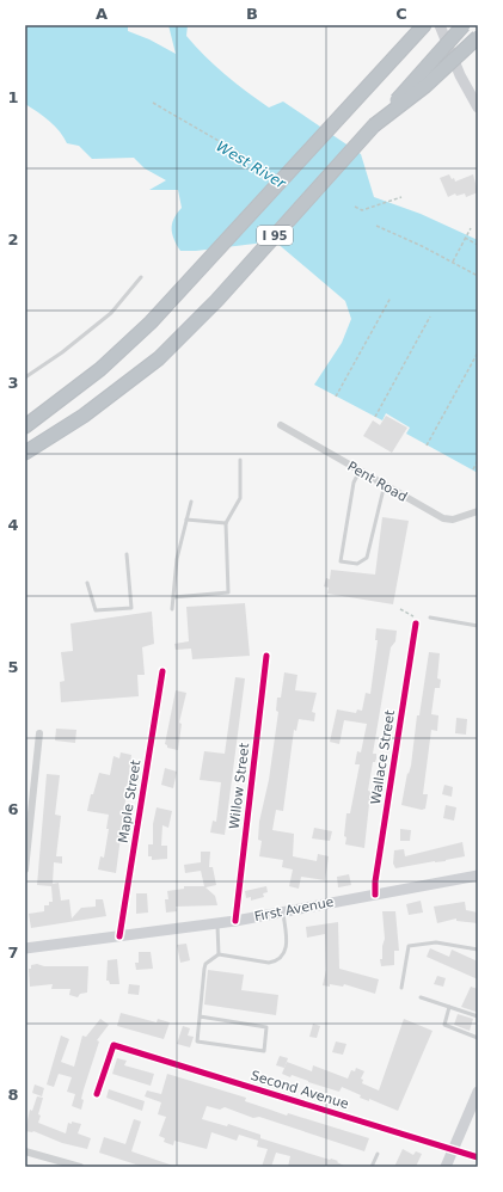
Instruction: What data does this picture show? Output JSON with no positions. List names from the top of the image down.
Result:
{
  "streets": {
    "highway": ["I 95"],
    "main road": ["First Avenue"],
    "street": [
      "Pent Road",
      "Wallace Street",
      "Willow Street",
      "Maple Street",
      "Second Avenue"
    ]
  },
  "crossings": [
    ["Wallace Street", "First Avenue"],
    ["Willow Street", "First Avenue"],
    ["Maple Street", "First Avenue"]
  ],
  "water": ["West River"],
  "grid": {
    "columns": ["A", "B", "C"],
    "rows": [
      "1",
      "2",
      "3",
      "4",
      "5",
      "6",
      "7",
      "8"
    ]
  }
}
